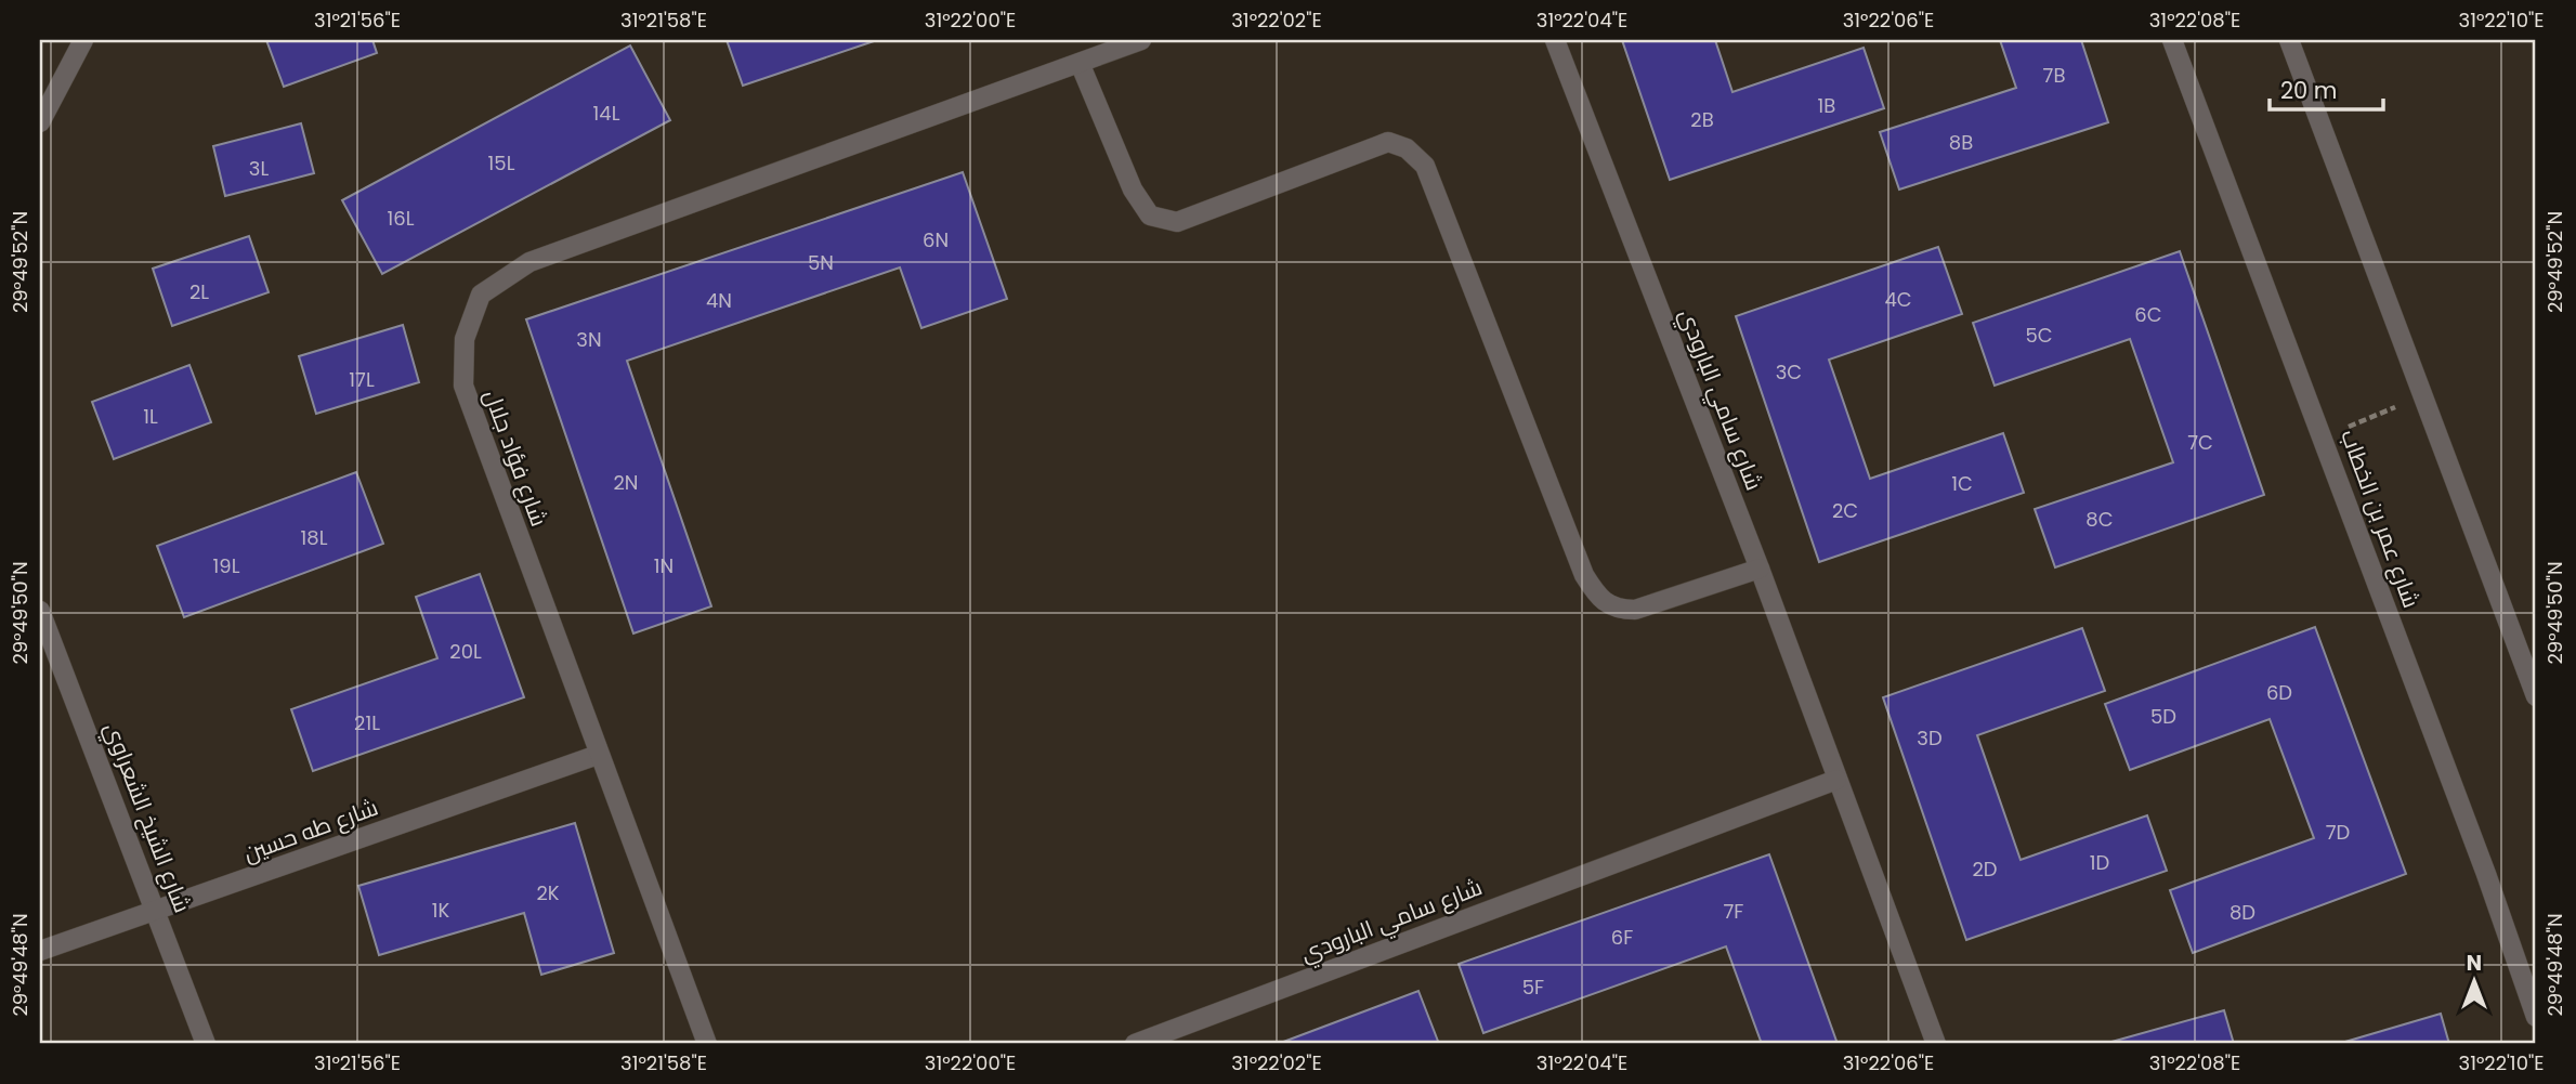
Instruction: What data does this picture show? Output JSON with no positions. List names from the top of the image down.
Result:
{
  "streets": {
    "street": [
      "شارع سامي البارودي",
      "شارع فؤاد جلال",
      "شارع عمر بن الخطاب",
      "شارع الشيخ الشعراوي",
      "شارع طه حسين"
    ]
  },
  "crossings": [
    ["شارع فؤاد جلال", "شارع طه حسين"],
    ["شارع الشيخ الشعراوي", "شارع طه حسين"]
  ],
  "house_numbers": [
    "7B",
    "1B",
    "14L",
    "2B",
    "8B",
    "15L",
    "3L",
    "16L",
    "6N",
    "5N",
    "2L",
    "4C",
    "4N",
    "6C",
    "5C",
    "3N",
    "3C",
    "17L",
    "1L",
    "7C",
    "2N",
    "1C",
    "2C",
    "8C",
    "18L",
    "19L",
    "1N",
    "20L",
    "6D",
    "5D",
    "21L",
    "3D",
    "7D",
    "1D",
    "2D",
    "2K",
    "1K",
    "7F",
    "8D",
    "6F",
    "5F"
  ],
  "scale_bar": "20 m",
  "north": "top",
  "coordinates": [
    "31°21'56\"E",
    "31°21'58\"E",
    "31°22'00\"E",
    "31°22'02\"E",
    "31°22'04\"E",
    "31°22'06\"E",
    "31°22'08\"E",
    "31°22'10\"E",
    "29°49'52\"N",
    "29°49'50\"N",
    "29°49'48\"N"
  ]
}
